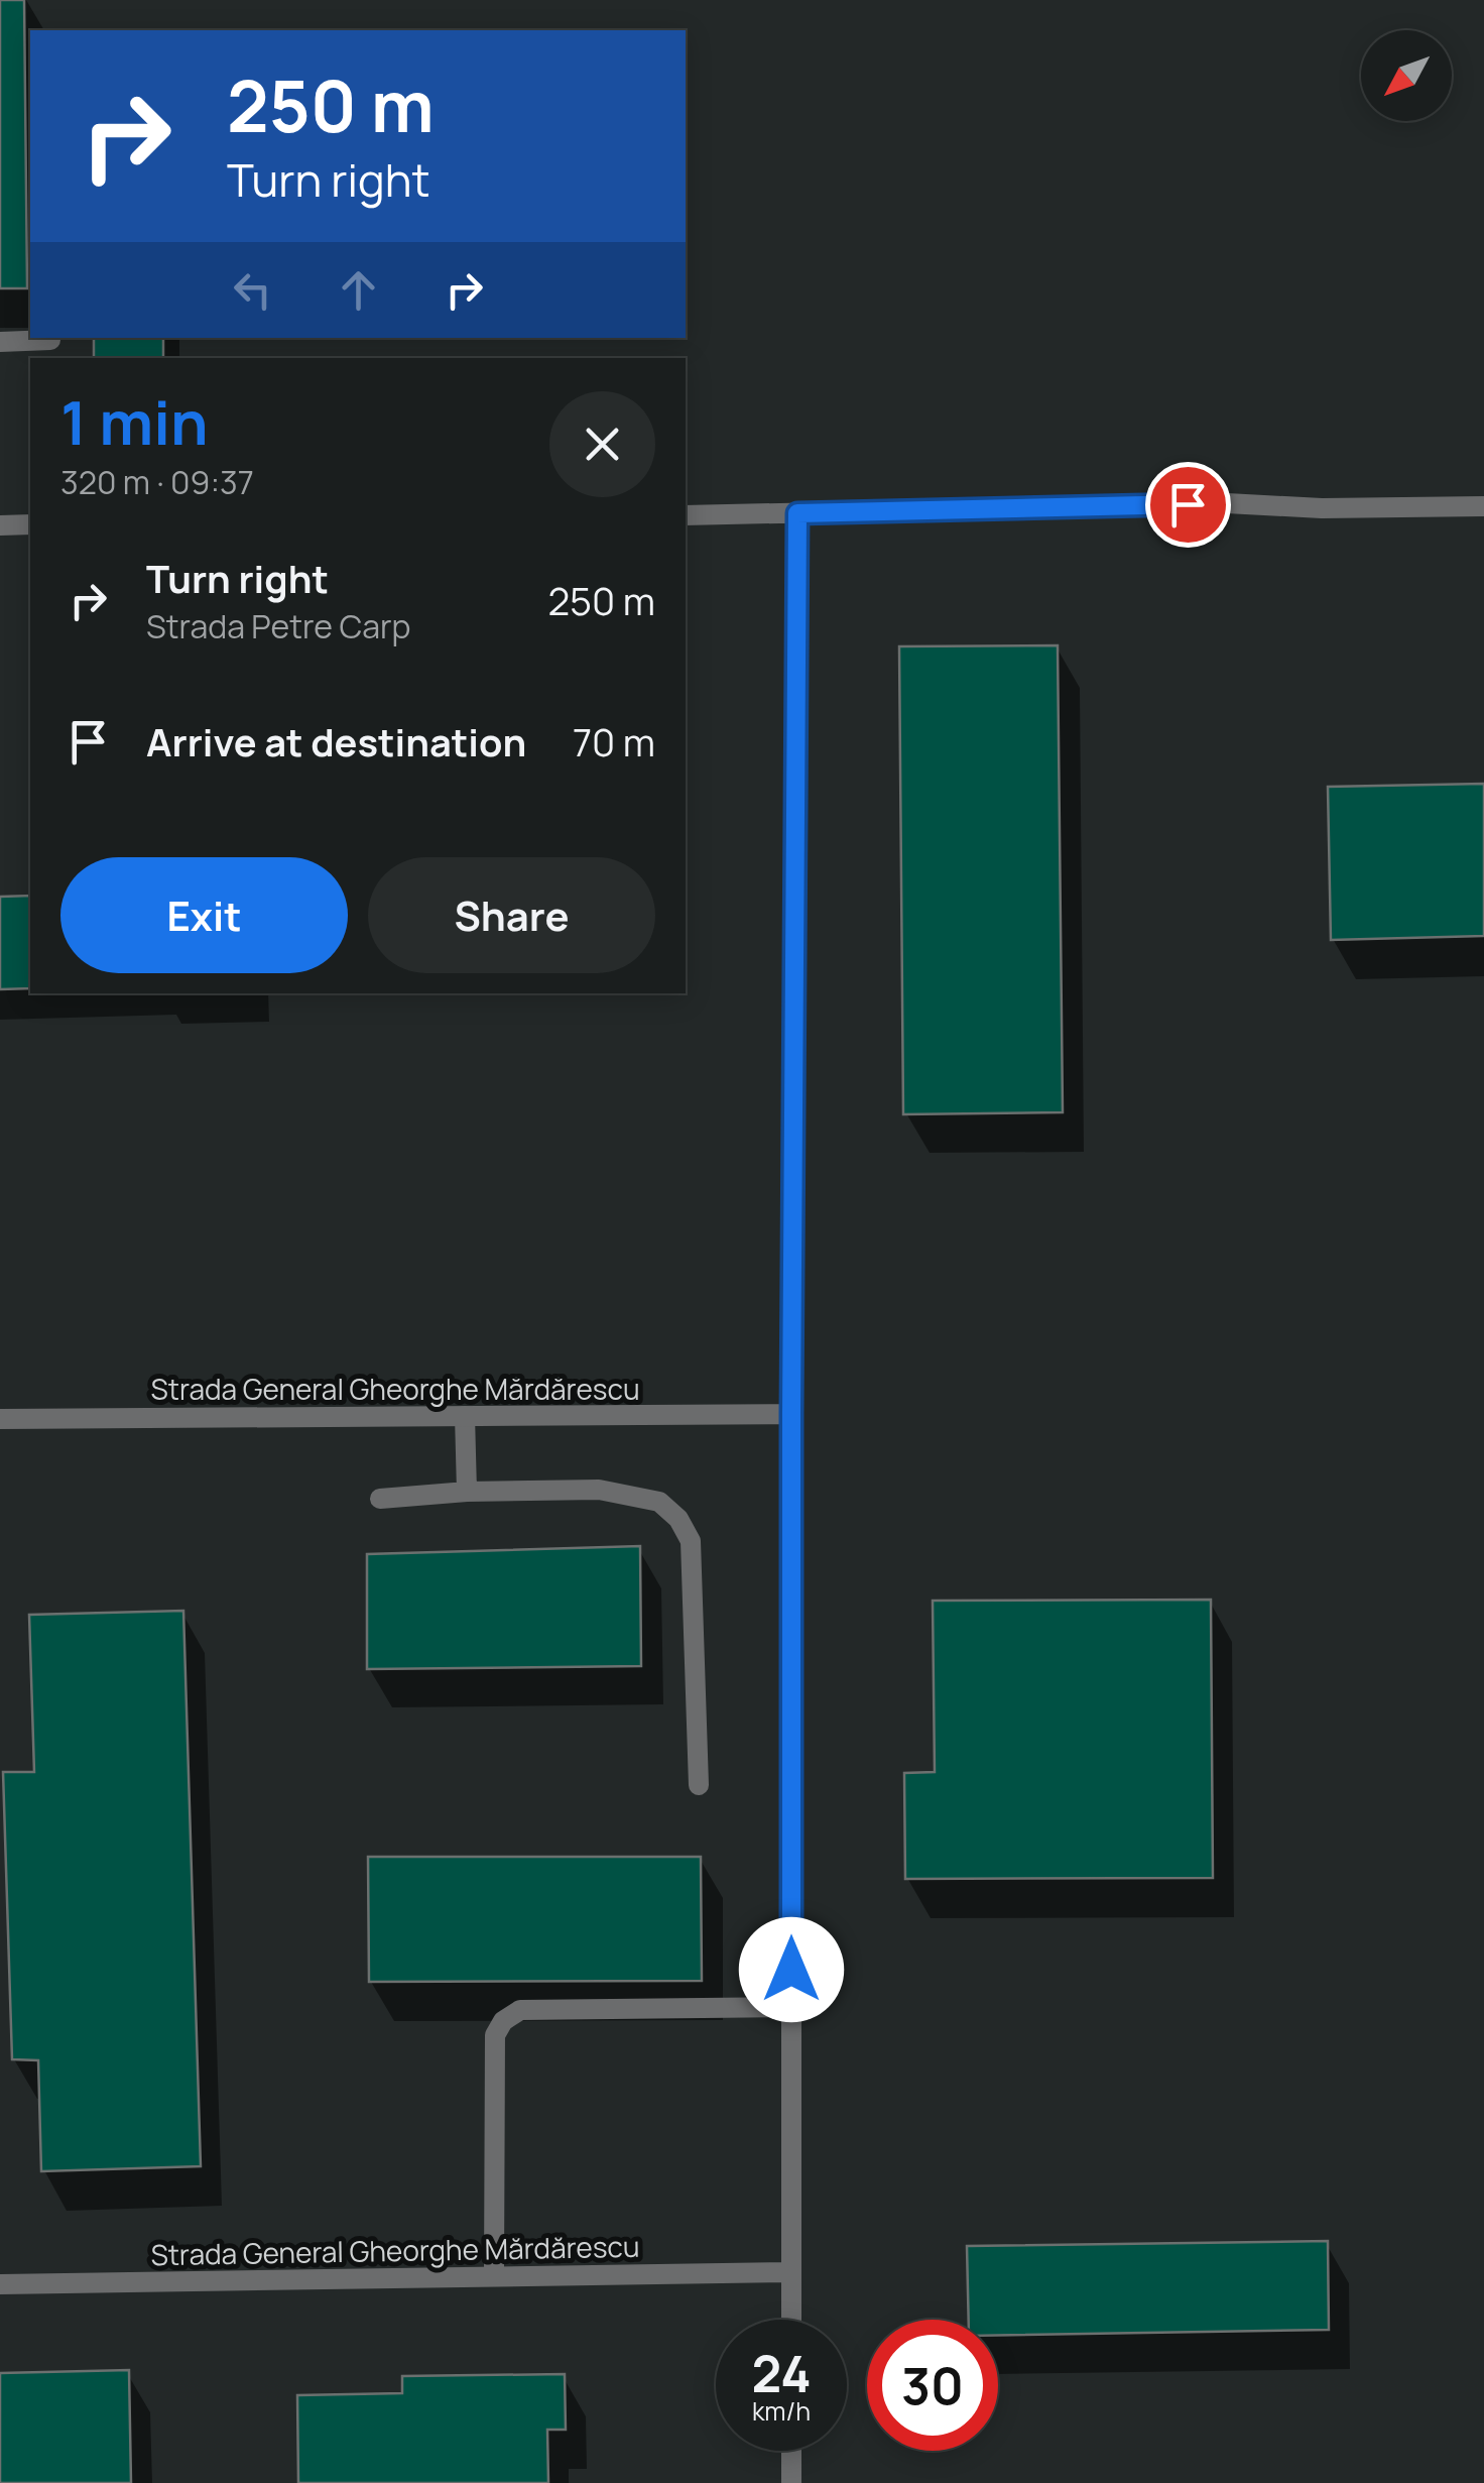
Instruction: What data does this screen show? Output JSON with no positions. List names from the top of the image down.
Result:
{
  "streets": {
    "street": ["Strada General Gheorghe Mărdărescu"]
  },
  "north": "bottom left",
  "page": {
    "turn": ["250 m", "Turn right"],
    "heading": ["1 min", "320 m · 09:37"],
    "list": [
      {
        "name": "Turn right",
        "note": "Strada Petre Carp",
        "value": "250 m"
      },
      {
        "name": "Arrive at destination",
        "value": "70 m"
      }
    ],
    "buttons": ["Exit", "Share"],
    "speed": "24 km/h",
    "limit": "30"
  }
}
